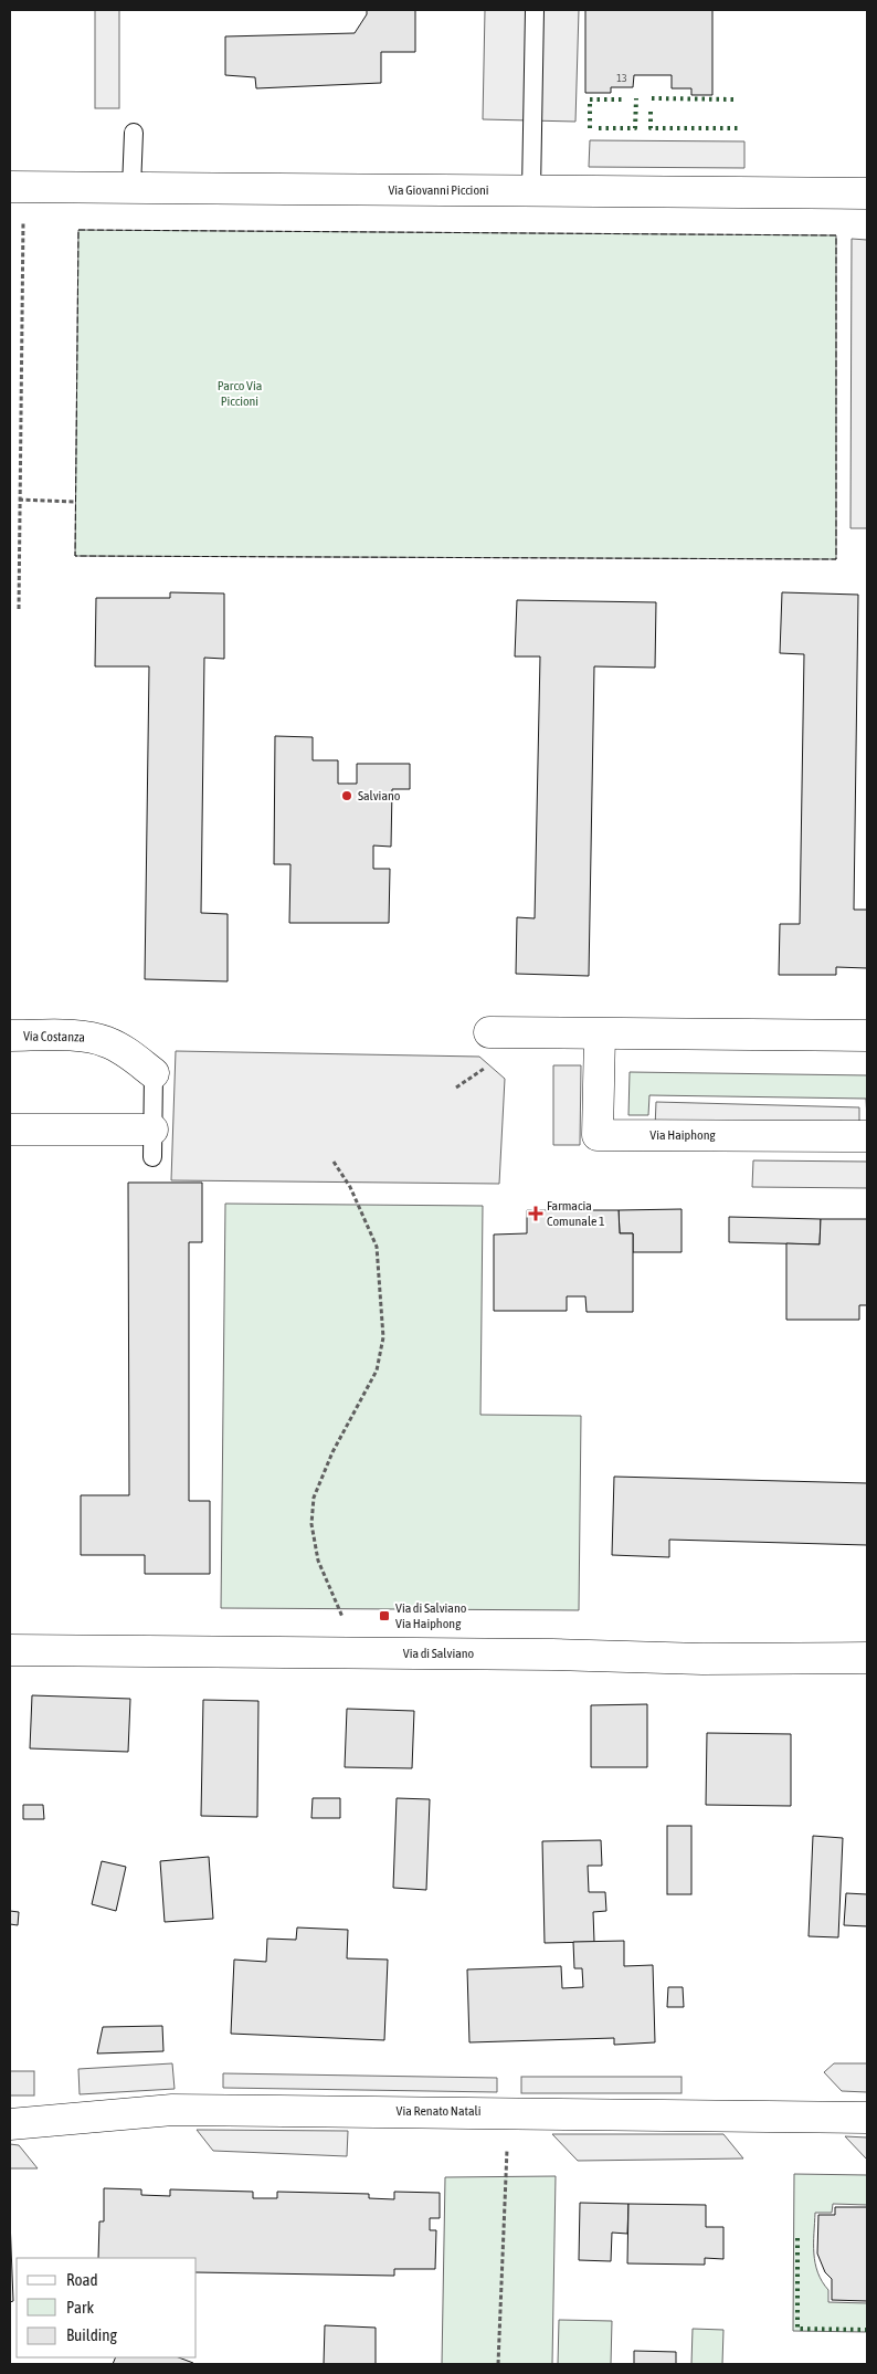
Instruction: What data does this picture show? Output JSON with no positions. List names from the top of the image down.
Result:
{
  "streets": {
    "street": [
      "Via Giovanni Piccioni",
      "Via Costanza",
      "Via Haiphong",
      "Via di Salviano",
      "Via Renato Natali"
    ]
  },
  "parks": ["Parco Via Piccioni"],
  "places": {
    "other": ["Salviano"],
    "health": ["Farmacia Comunale 1"],
    "transit": ["Via di Salviano Via Haiphong"]
  },
  "house_numbers": ["13"],
  "legend": ["Road", "Park", "Building"]
}
